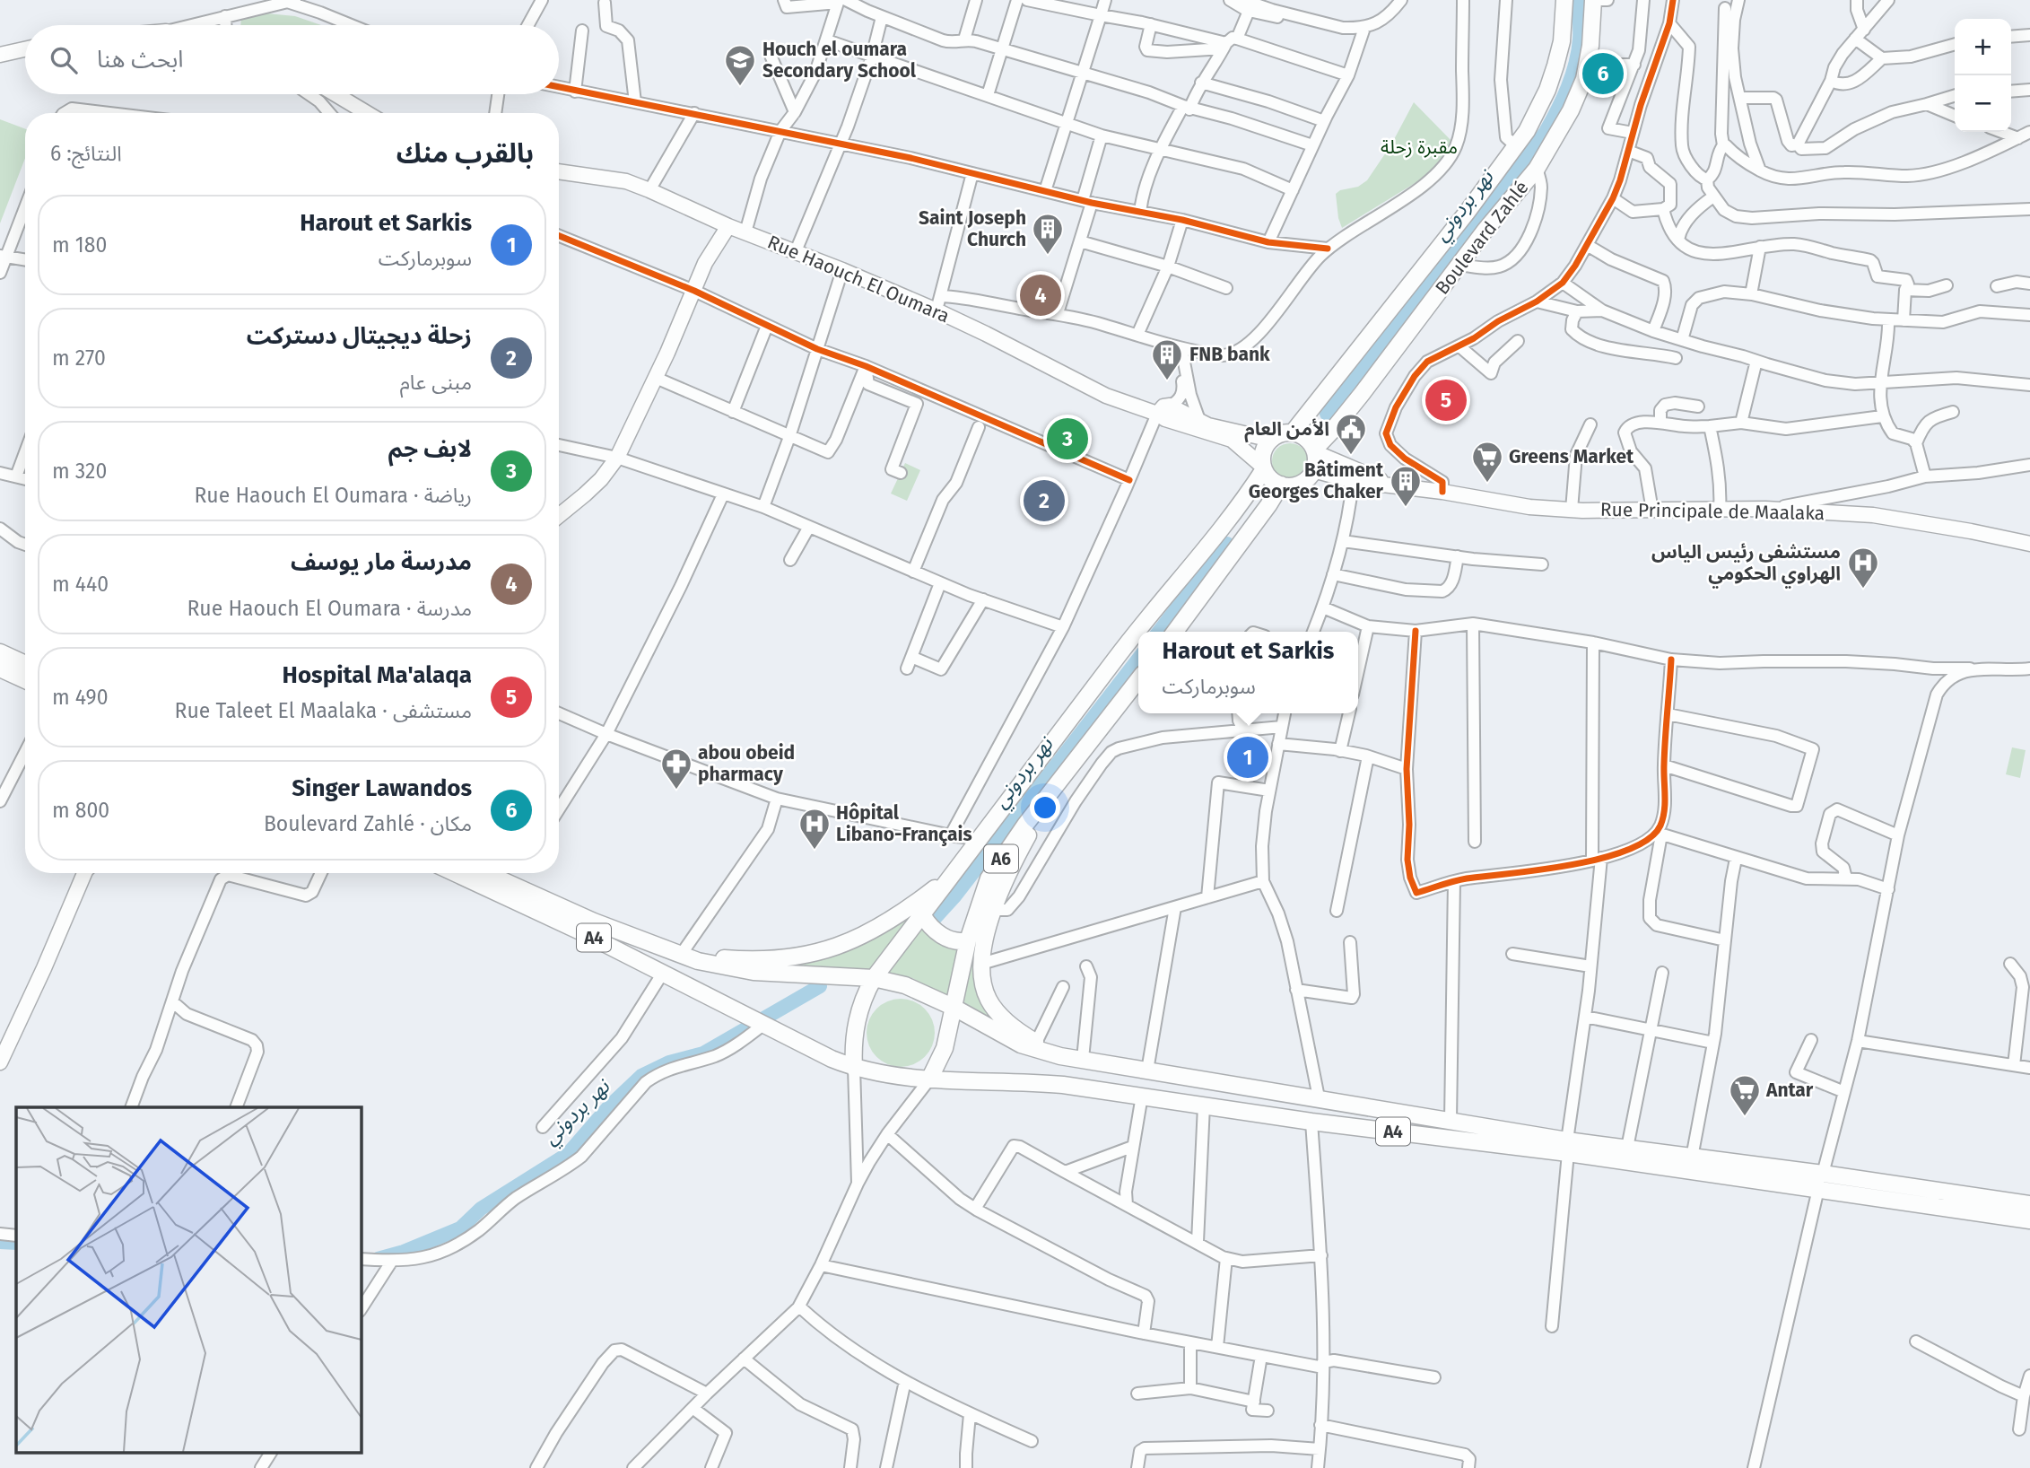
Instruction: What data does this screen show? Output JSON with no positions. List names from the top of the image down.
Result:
{
  "streets": {
    "highway": ["Boulevard Zahlé", "A6", "A4"],
    "main road": ["Rue Haouch El Oumara", "Rue Principale de Maalaka"]
  },
  "crossings": [
    ["Boulevard Zahlé", "Rue Haouch El Oumara"],
    ["Boulevard Zahlé", "Rue Principale de Maalaka"],
    ["Boulevard Zahlé", "A6"],
    ["Rue Haouch El Oumara", "Rue Principale de Maalaka"],
    ["Rue Haouch El Oumara", "A6"],
    ["Rue Principale de Maalaka", "A6"],
    ["A6", "A4"]
  ],
  "water": ["نهر بردوني"],
  "parks": ["مقبرة زحلة"],
  "places": {
    "school or university": ["Houch el oumara Secondary School"],
    "building": ["Saint Joseph Church", "FNB bank", "Bâtiment Georges Chaker"],
    "public building": ["الأمن العام"],
    "supermarket": ["Greens Market", "Antar"],
    "hospital": ["مستشفى رئيس الياس الهراوي الحكومي", "Hôpital Libano-Français"],
    "pharmacy": ["abou obeid pharmacy"]
  },
  "page": {
    "map_buttons": ["+", "−"],
    "search": "ابحث هنا",
    "pins": [
      "6",
      "4",
      "5",
      "3",
      "2",
      "1"
    ],
    "heading": ["بالقرب منك", "النتائج: 6"],
    "list": [
      {
        "mark": "1",
        "name": "Harout et Sarkis",
        "note": "سوبرماركت",
        "value": "180 m"
      },
      {
        "mark": "2",
        "name": "زحلة ديجيتال دستركت",
        "note": "مبنى عام",
        "value": "270 m"
      },
      {
        "mark": "3",
        "name": "لابف جم",
        "note": "رياضة · Rue Haouch El Oumara",
        "value": "320 m"
      },
      {
        "mark": "4",
        "name": "مدرسة مار يوسف",
        "note": "مدرسة · Rue Haouch El Oumara",
        "value": "440 m"
      },
      {
        "mark": "5",
        "name": "Hospital Ma'alaqa",
        "note": "مستشفى · Rue Taleet El Maalaka",
        "value": "490 m"
      },
      {
        "mark": "6",
        "name": "Singer Lawandos",
        "note": "مكان · Boulevard Zahlé",
        "value": "800 m"
      }
    ],
    "popup": ["Harout et Sarkis", "سوبرماركت"]
  }
}
